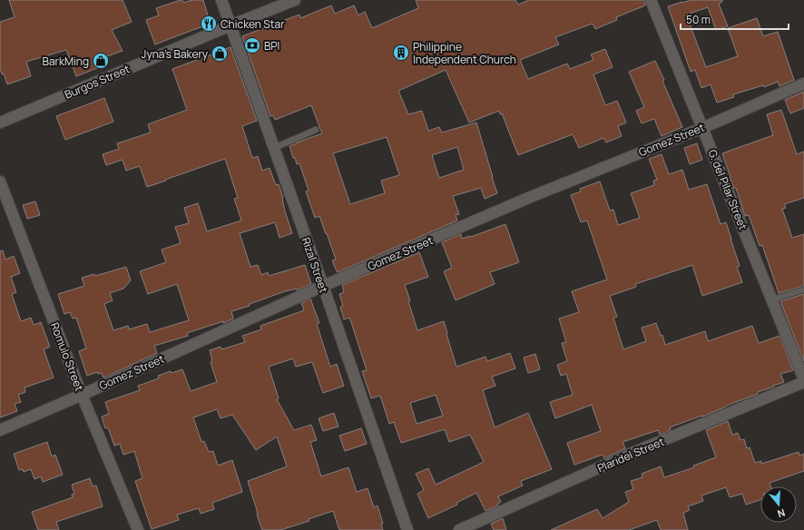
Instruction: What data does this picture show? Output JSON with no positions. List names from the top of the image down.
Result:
{
  "streets": {
    "street": [
      "Burgos Street",
      "Gomez Street",
      "G. del Pilar Street",
      "Rizal Street",
      "Romulo Street",
      "Plaridel Street"
    ]
  },
  "crossings": [
    ["Burgos Street", "Rizal Street"],
    ["Gomez Street", "G. del Pilar Street"],
    ["Gomez Street", "Rizal Street"],
    ["Gomez Street", "Romulo Street"]
  ],
  "places": {
    "restaurant": ["Chicken Star"],
    "bank": ["BPI"],
    "building": ["Philippine Independent Church"],
    "shop": ["Jyna's Bakery", "BarkMing"]
  },
  "scale_bar": "50 m",
  "north": "bottom"
}
